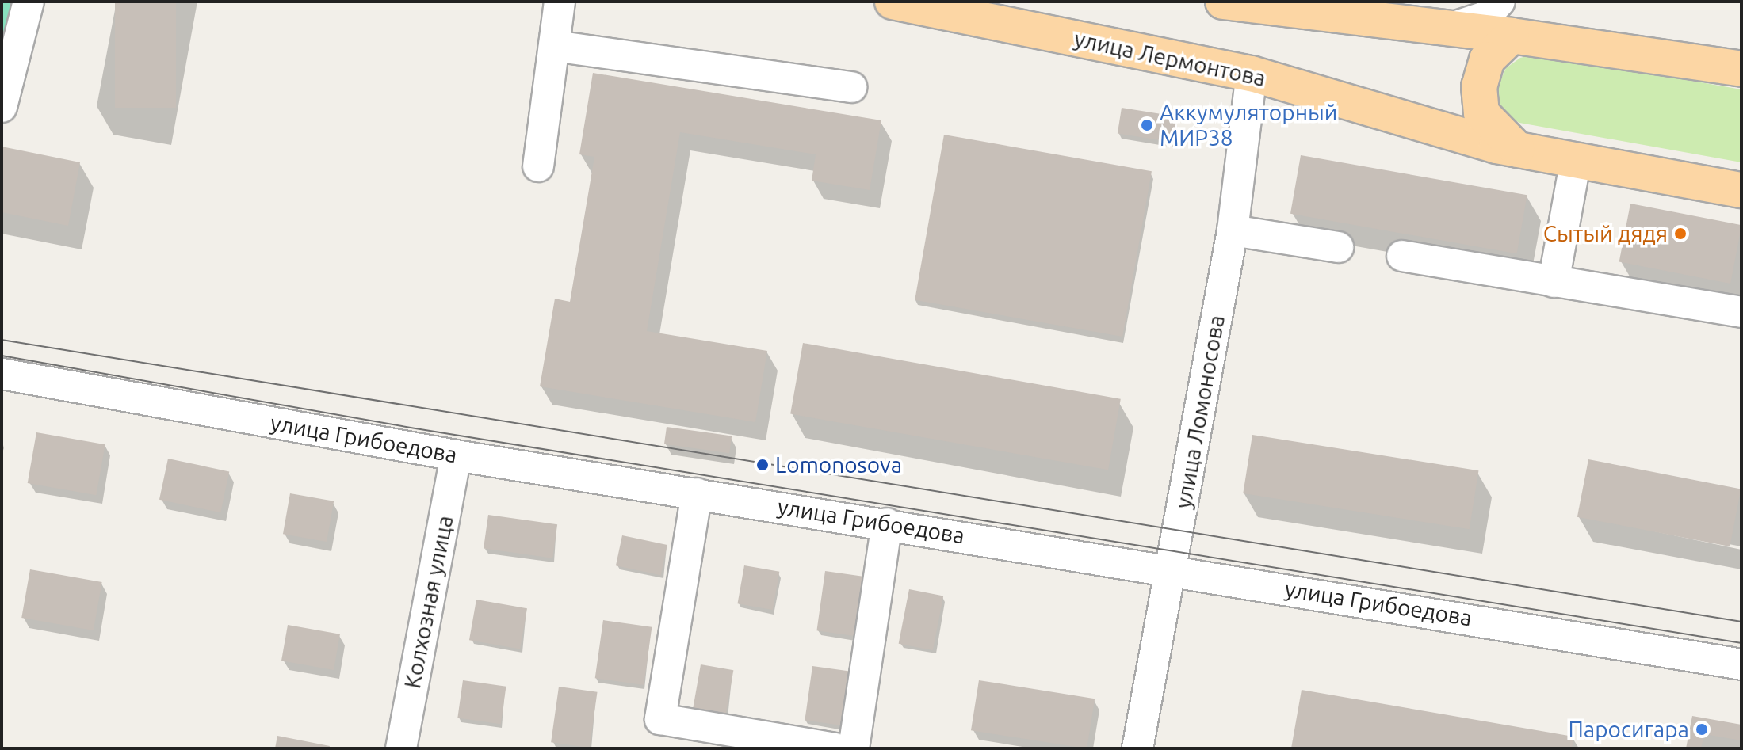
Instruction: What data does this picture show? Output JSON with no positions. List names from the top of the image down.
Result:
{
  "streets": {
    "main road": ["улица Лермонтова"],
    "street": ["улица Ломоносова", "улица Грибоедова", "Колхозная улица"]
  },
  "crossings": [
    ["улица Лермонтова", "улица Ломоносова"],
    ["улица Ломоносова", "улица Грибоедова"],
    ["улица Грибоедова", "Колхозная улица"]
  ],
  "places": [
    "Аккумуляторный МИР38",
    "Сытый дядя",
    "Lomonosova",
    "Паросигара"
  ]
}
